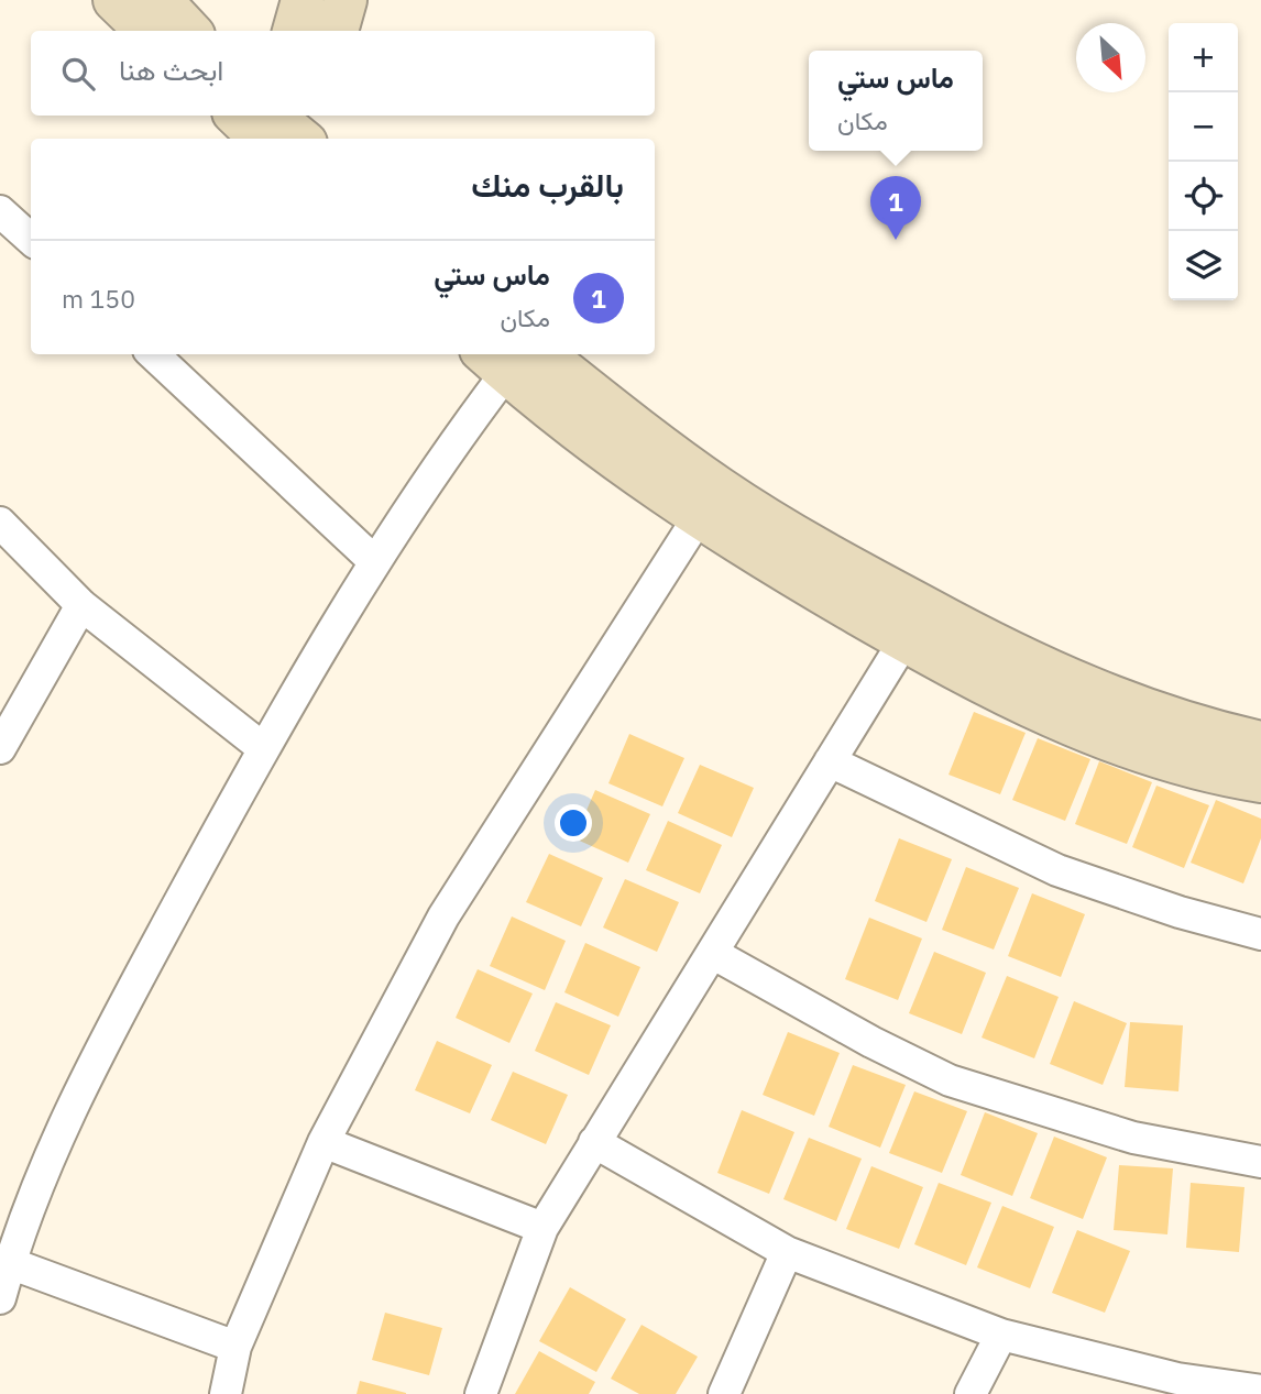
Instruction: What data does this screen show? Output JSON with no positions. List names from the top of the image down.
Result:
{
  "north": "bottom right",
  "page": {
    "map_buttons": ["+", "−"],
    "search": "ابحث هنا",
    "popup": ["ماس ستي", "مكان"],
    "heading": "بالقرب منك",
    "pins": "1",
    "list": [
      {
        "mark": "1",
        "name": "ماس ستي",
        "note": "مكان",
        "value": "150 m"
      }
    ]
  }
}
